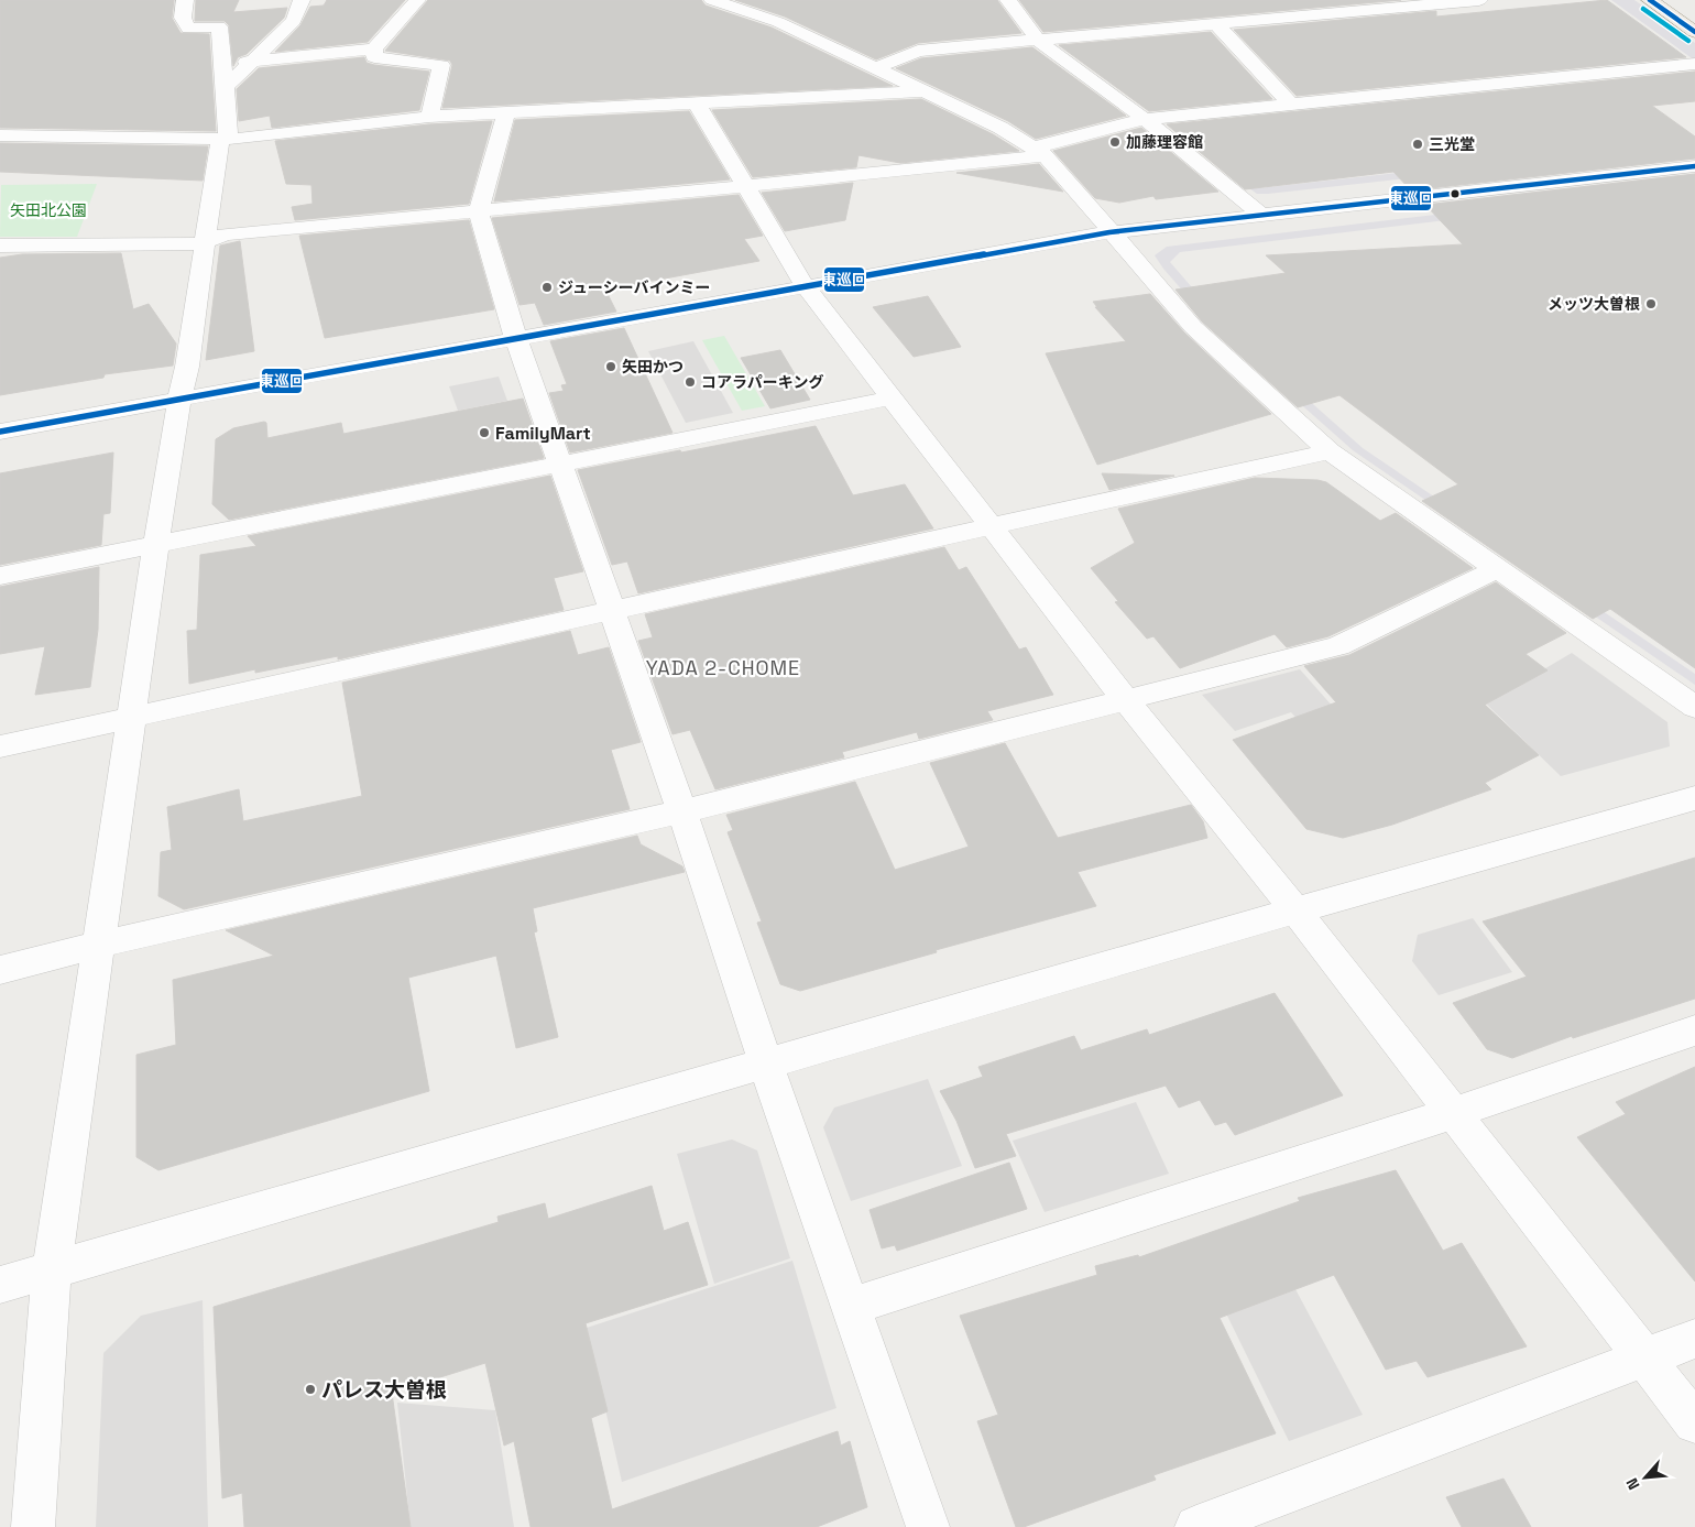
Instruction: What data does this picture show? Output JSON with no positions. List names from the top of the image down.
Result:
{
  "districts": ["YADA 2-CHOME"],
  "parks": ["矢田北公園"],
  "places": [
    "加藤理容館",
    "三光堂",
    "ジューシーバインミー",
    "メッツ大曽根",
    "矢田かつ",
    "コアラパーキング",
    "FamilyMart",
    "パレス大曽根"
  ],
  "lines": ["transit line 東巡回"],
  "north": "bottom left"
}
